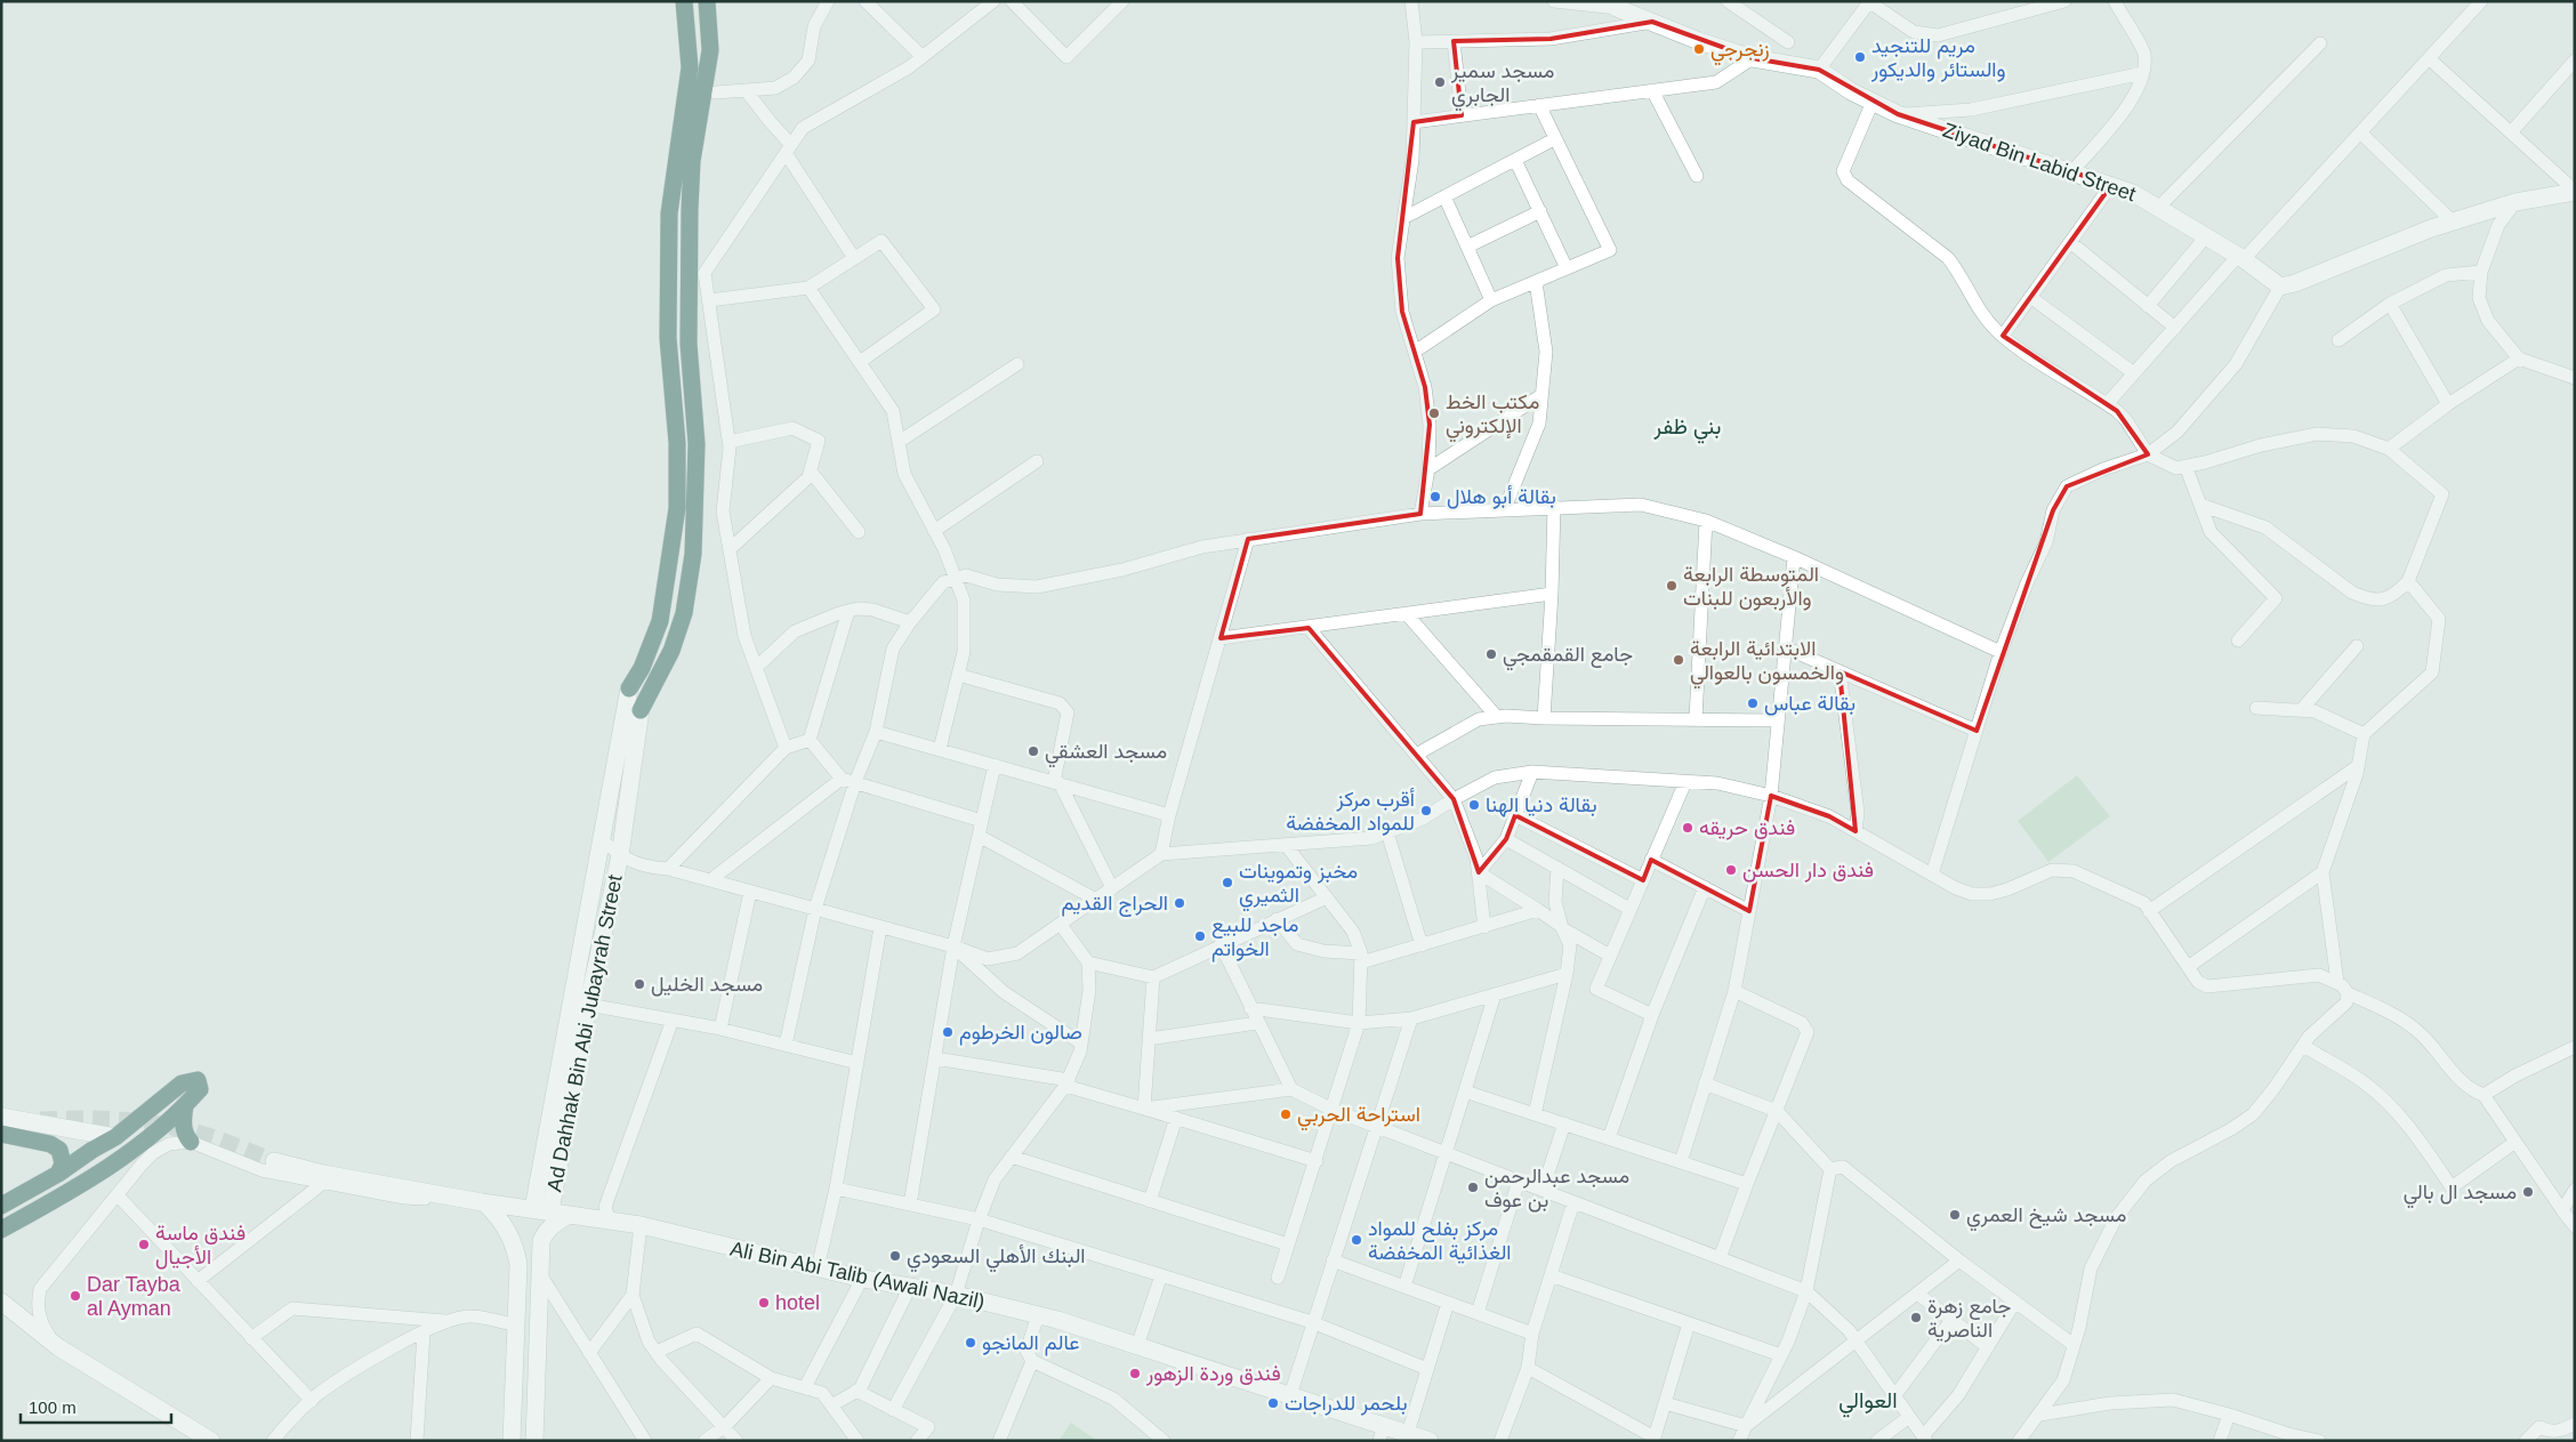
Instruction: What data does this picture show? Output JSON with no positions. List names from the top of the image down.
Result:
{
  "streets": {
    "main road": ["Ziyad Bin Labid Street", "Ad Dahhak Bin Abi Jubayrah Street", "Ali Bin Abi Talib (Awali Nazil)"]
  },
  "crossings": [
    ["Ad Dahhak Bin Abi Jubayrah Street", "Ali Bin Abi Talib (Awali Nazil)"]
  ],
  "districts": ["بني ظفر", "العوالي"],
  "places": [
    "زنجرجي",
    "مريم للتنجيد والستائر والديكور",
    "مسجد سمير الجابري",
    "مكتب الخط الإلكتروني",
    "بقالة أبو هلال",
    "المتوسطة الرابعة والأربعون للبنات",
    "جامع القمقمجي",
    "الابتدائية الرابعة والخمسون بالعوالي",
    "بقالة عباس",
    "مسجد العشقي",
    "بقالة دنيا الهنا",
    "أقرب مركز للمواد المخفضة",
    "فندق حريقه",
    "فندق دار الحسن",
    "مخبز وتموينات الثميري",
    "الحراج القديم",
    "ماجد للبيع الخواتم",
    "مسجد الخليل",
    "صالون الخرطوم",
    "استراحة الحربي",
    "مسجد عبدالرحمن بن عوف",
    "مسجد ال بالي",
    "مسجد شيخ العمري",
    "مركز بفلح للمواد الغذائية المخفضة",
    "فندق ماسة الأجيال",
    "البنك الأهلي السعودي",
    "Dar Tayba al Ayman",
    "hotel",
    "جامع زهرة الناصرية",
    "عالم المانجو",
    "فندق وردة الزهور",
    "بلحمر للدراجات"
  ],
  "scale_bar": "100 m"
}
